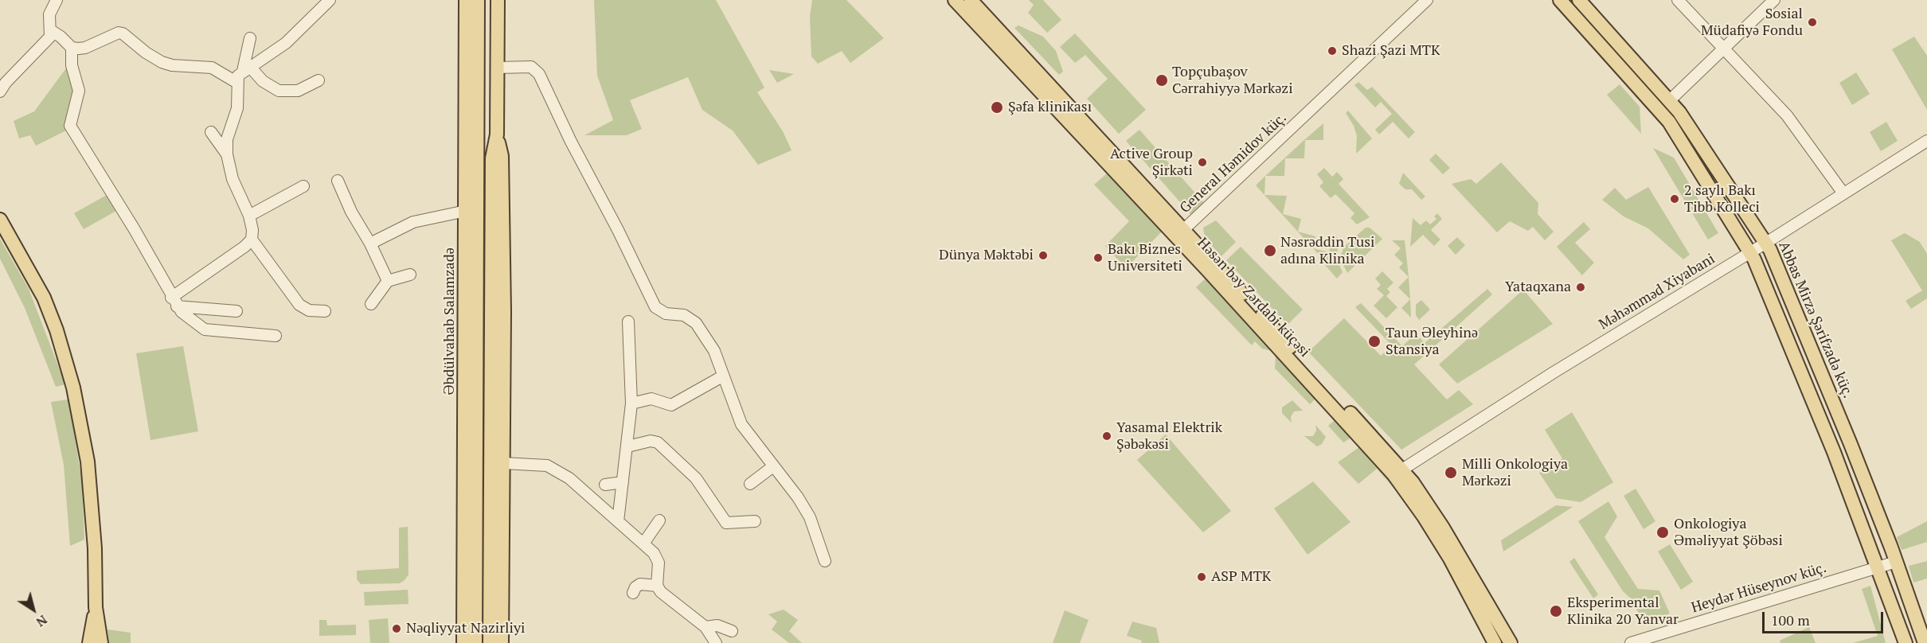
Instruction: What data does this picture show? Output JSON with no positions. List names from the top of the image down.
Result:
{
  "streets": {
    "main road": ["Həsən bəy Zərdabi küçəsi", "Abbas Mirzə Şərifzadə küç.", "Əbdülvahab Salamzadə"],
    "street": ["General Həmidov küç.", "Məhəmməd Xiyabani", "Heydər Hüseynov küç."]
  },
  "crossings": [
    ["General Həmidov küç.", "Həsən bəy Zərdabi küçəsi"],
    ["Məhəmməd Xiyabani", "Həsən bəy Zərdabi küçəsi"],
    ["Məhəmməd Xiyabani", "Abbas Mirzə Şərifzadə küç."],
    ["Abbas Mirzə Şərifzadə küç.", "Heydər Hüseynov küç."]
  ],
  "places": [
    "Sosial Müdafiyə Fondu",
    "Shazi Şazi MTK",
    "Topçubaşov Cərrahiyyə Mərkəzi",
    "Şəfa klinikası",
    "Active Group Şirkəti",
    "2 saylı Bakı Tibb Kolleci",
    "Nəsrəddin Tusi adına Klinika",
    "Dünya Məktəbi",
    "Bakı Biznes Universiteti",
    "Yataqxana",
    "Taun Əleyhinə Stansiya",
    "Yasamal Elektrik Şəbəkəsi",
    "Milli Onkologiya Mərkəzi",
    "Onkologiya Əməliyyat Şöbəsi",
    "ASP MTK",
    "Eksperimental Klinika 20 Yanvar",
    "Nəqliyyat Nazirliyi"
  ],
  "scale_bar": "100 m",
  "north": "bottom right"
}
